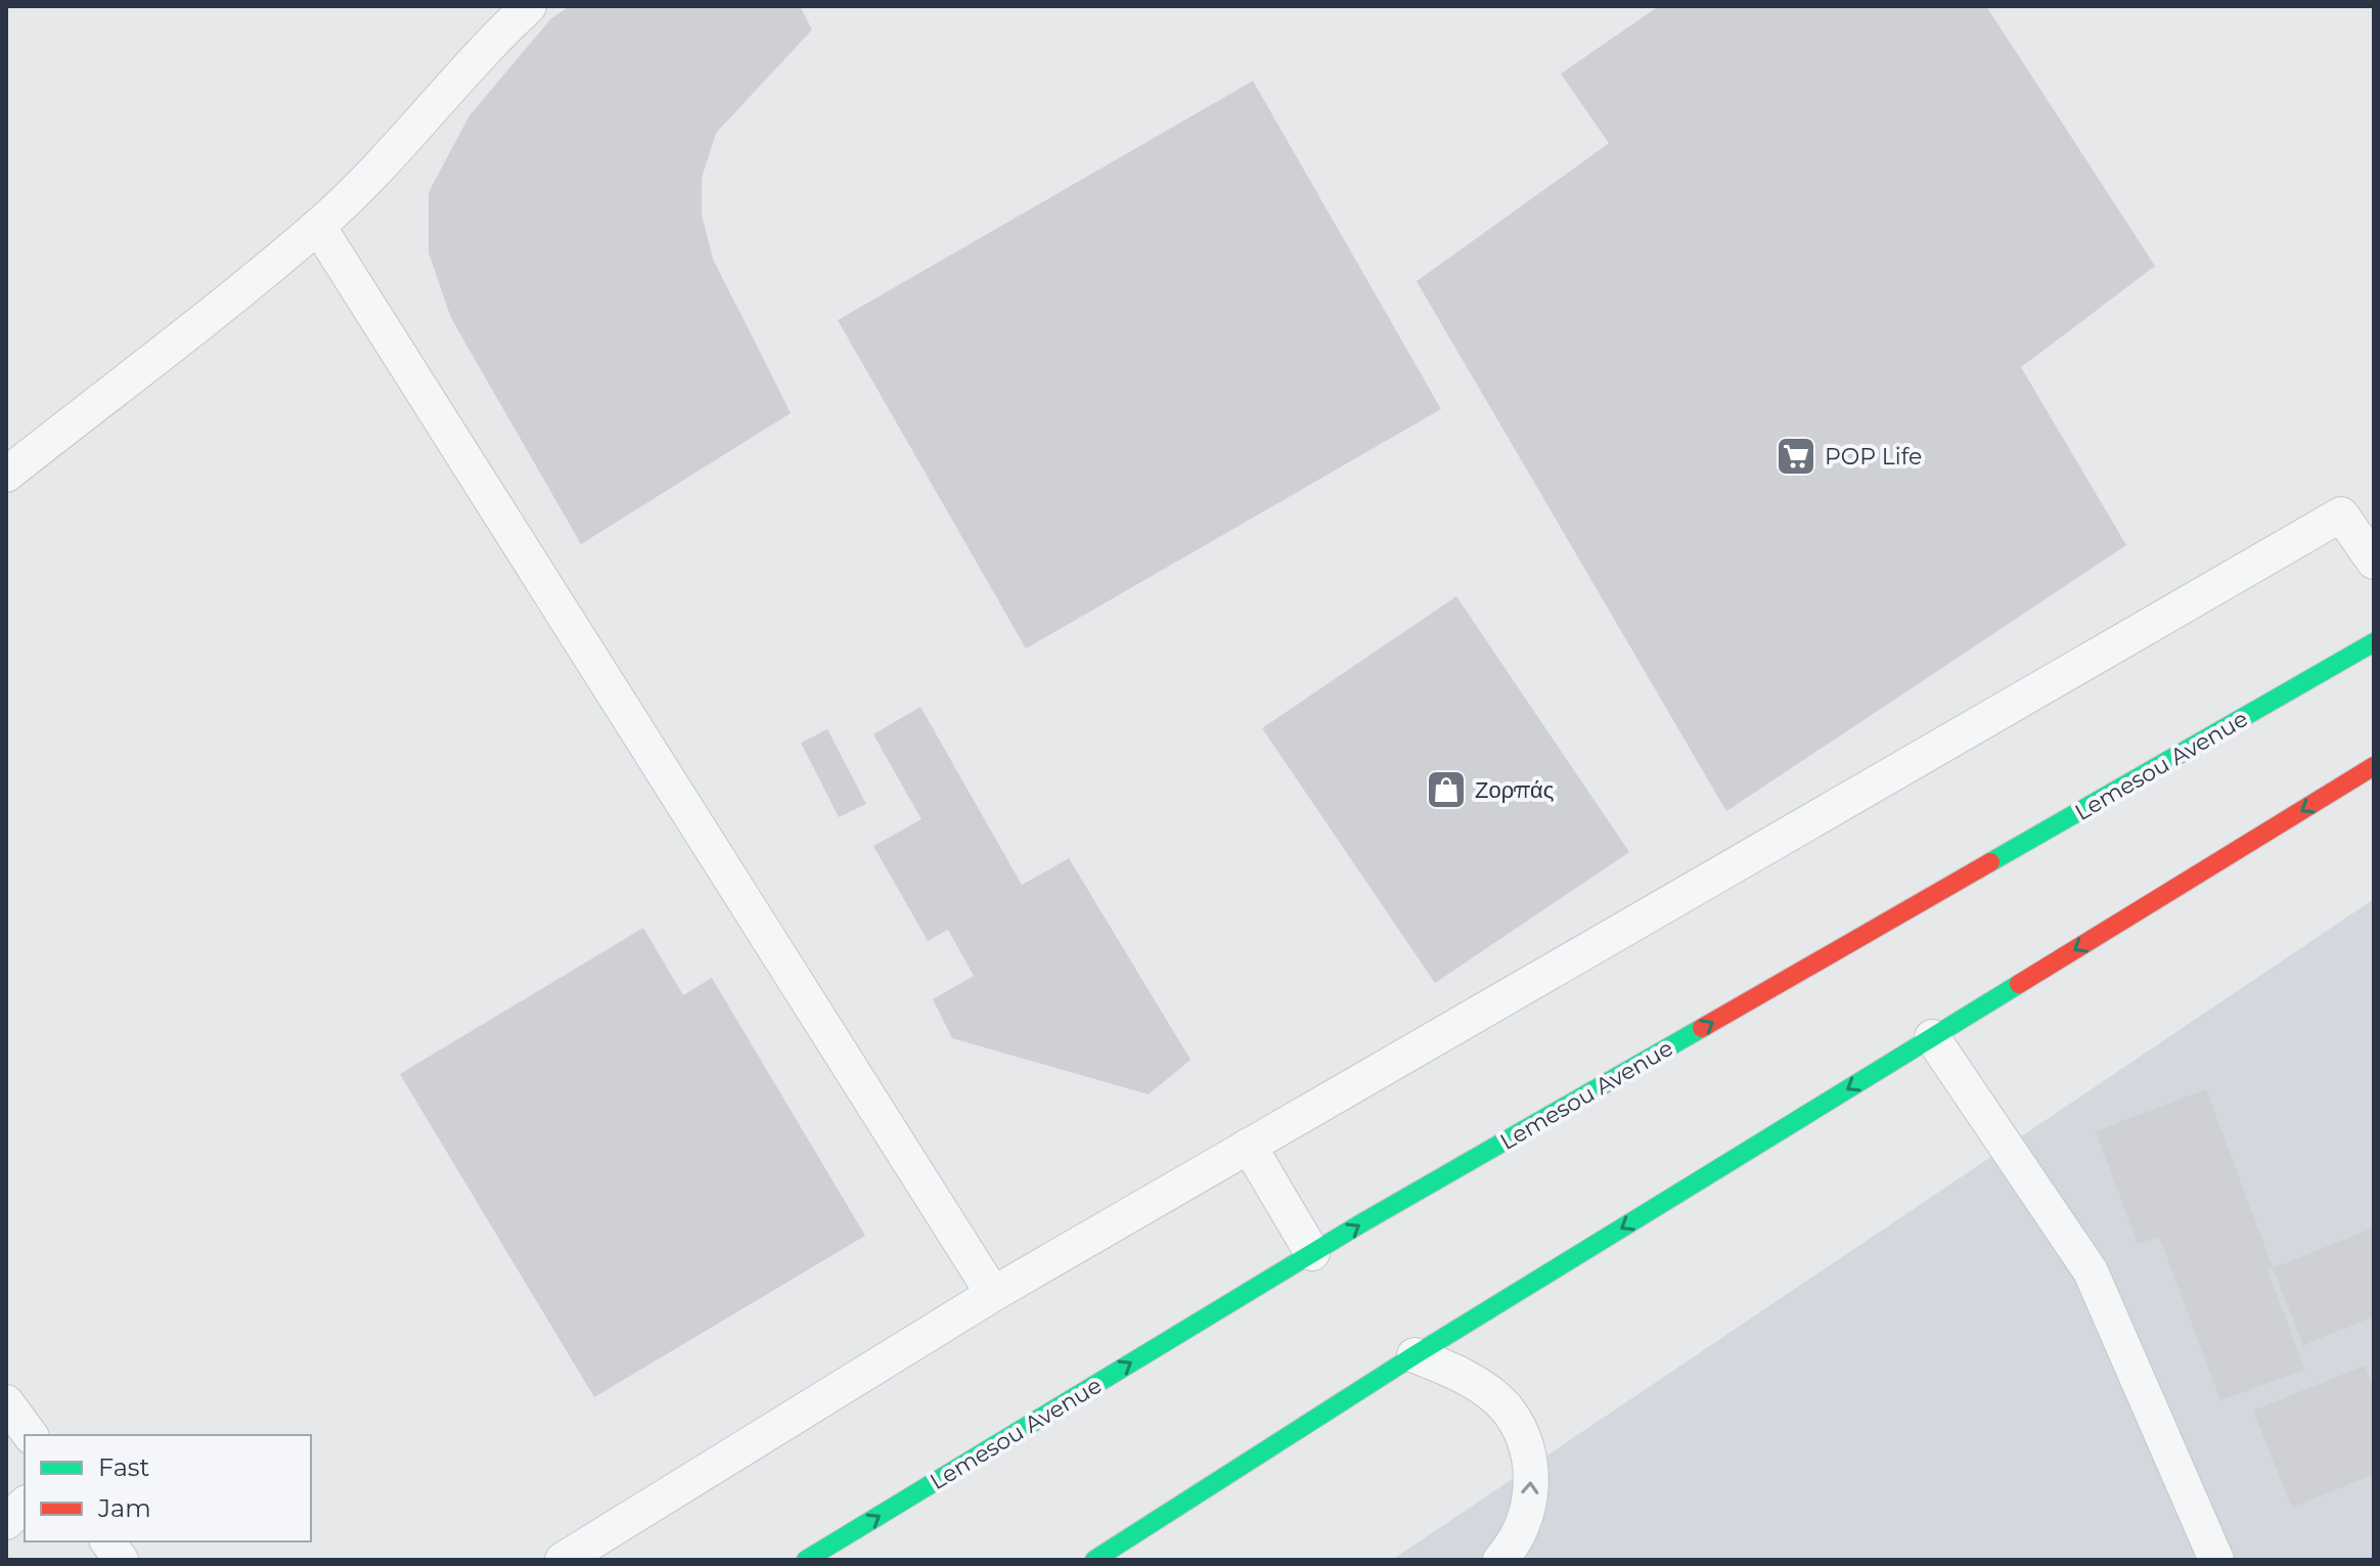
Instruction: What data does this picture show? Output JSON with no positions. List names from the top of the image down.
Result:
{
  "streets": {
    "main road": ["Lemesou Avenue"]
  },
  "places": {
    "supermarket": ["POP Life"],
    "shop": ["Ζορπάς"]
  },
  "legend": ["Fast", "Jam"]
}
